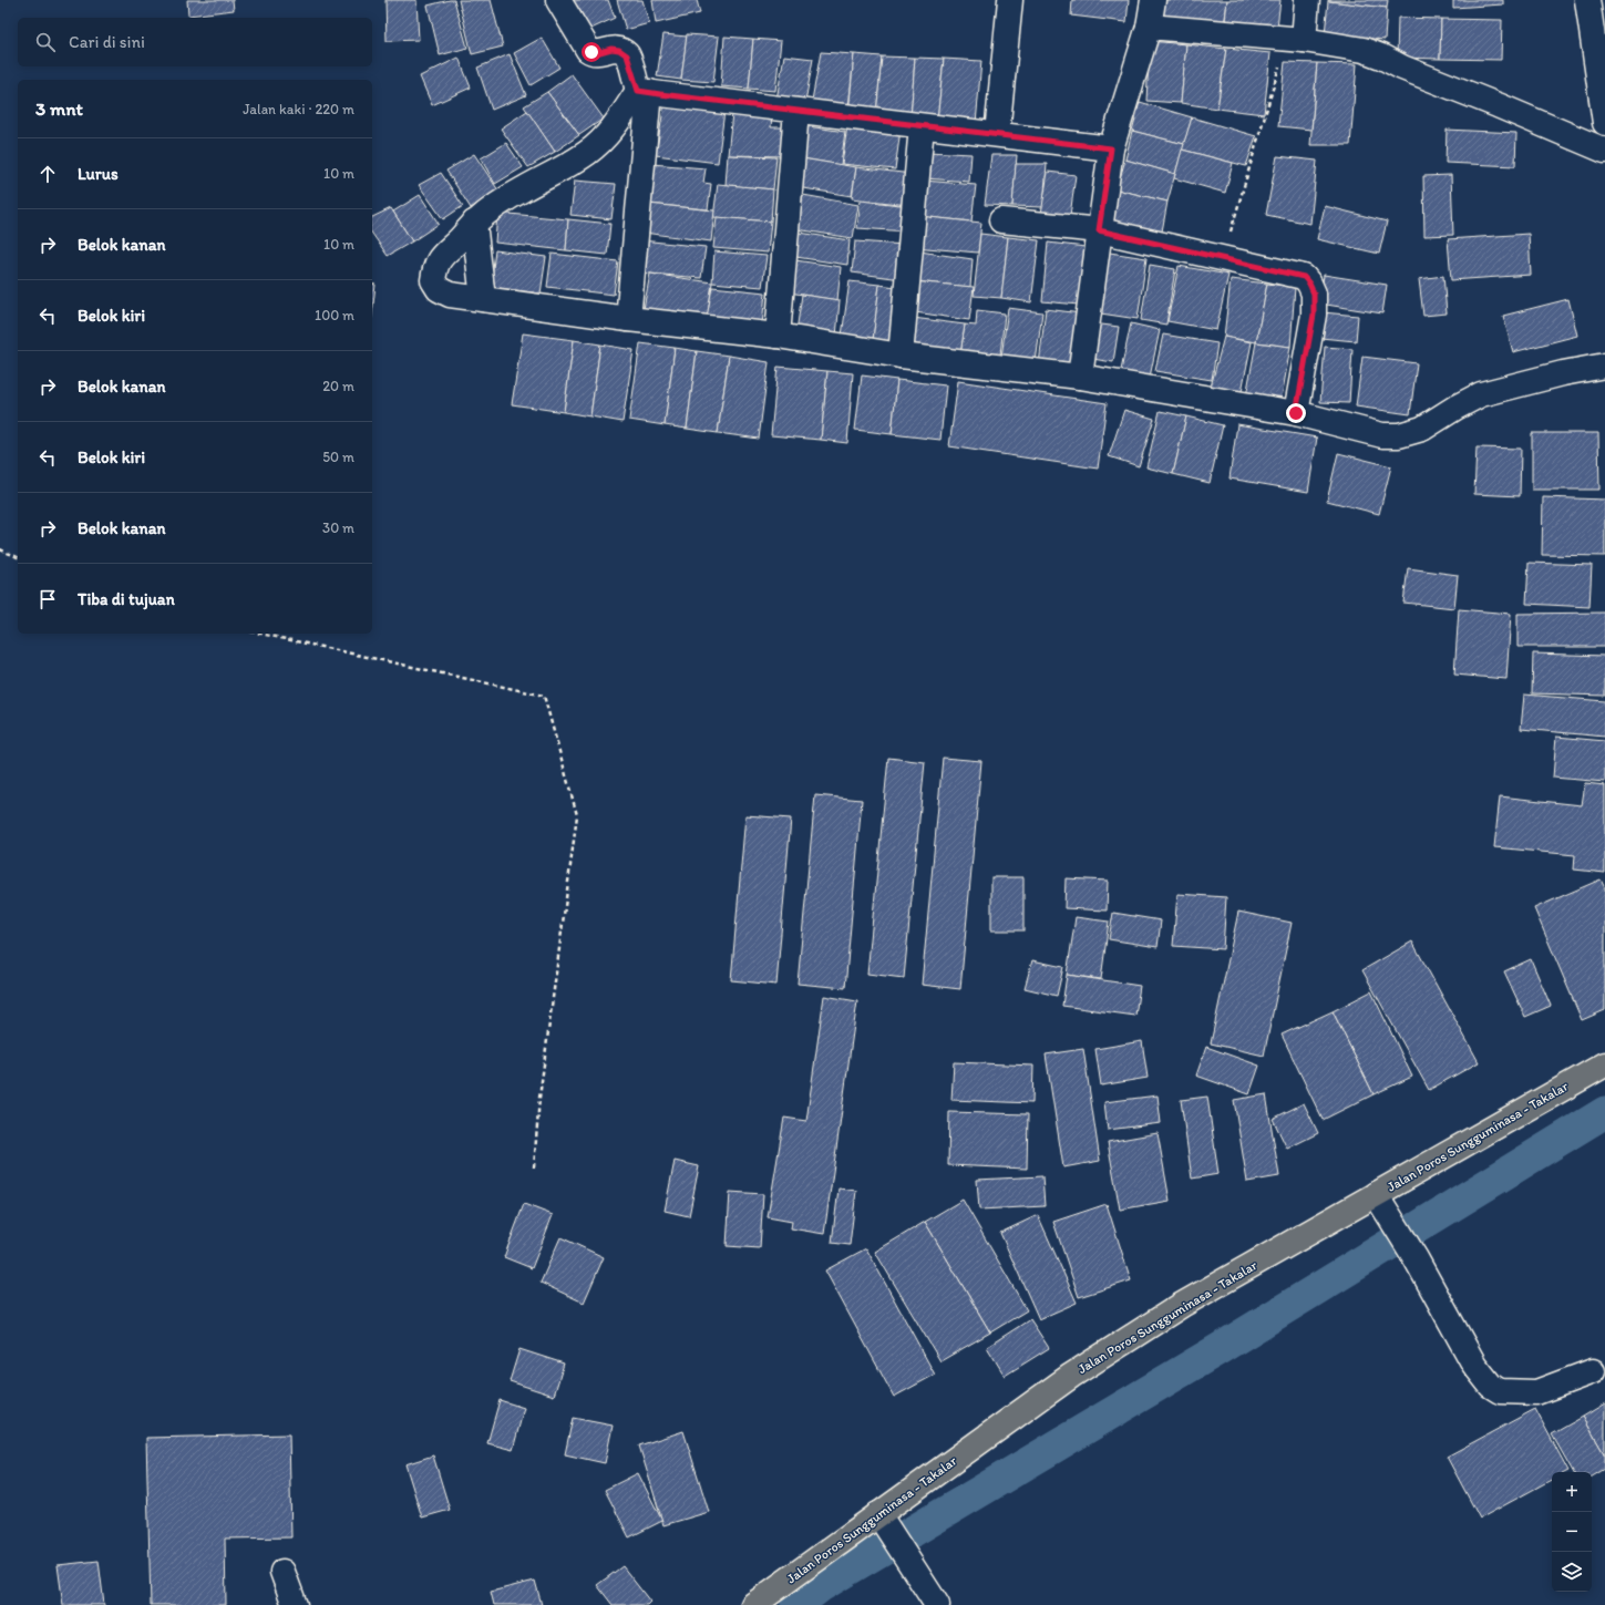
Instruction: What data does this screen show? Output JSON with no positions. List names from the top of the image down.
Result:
{
  "streets": {
    "highway": ["Jalan Poros Sungguminasa - Takalar"]
  },
  "page": {
    "search": "Cari di sini",
    "heading": ["3 mnt", "Jalan kaki · 220 m"],
    "list": [
      ["Lurus", "10 m"],
      ["Belok kanan", "10 m"],
      ["Belok kiri", "100 m"],
      ["Belok kanan", "20 m"],
      ["Belok kiri", "50 m"],
      ["Belok kanan", "30 m"],
      "Tiba di tujuan"
    ],
    "map_buttons": ["+", "−"]
  }
}
